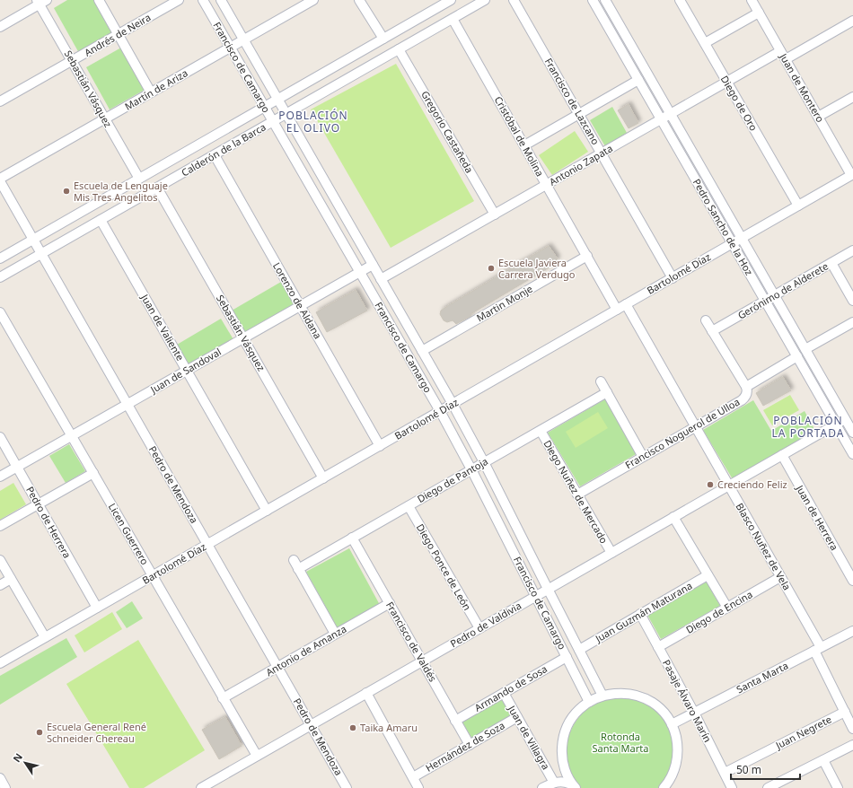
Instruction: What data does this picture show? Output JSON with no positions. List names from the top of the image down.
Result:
{
  "streets": {
    "street": [
      "Andrés de Neira",
      "Francisco de Camargo",
      "Juan de Montero",
      "Sebastián Vásquez",
      "Martín de Ariza",
      "Francisco de Lazcano",
      "Diego de Oro",
      "Gregorio Castañeda",
      "Cristóbal de Molina",
      "Calderón de la Barca",
      "Antonio Zapata",
      "Pedro Sancho de la Hoz",
      "Bartolomé Díaz",
      "Gerónimo de Alderete",
      "Lorenzo de Aldana",
      "Martin Monje",
      "Juan de Valiente",
      "Juan de Sandoval",
      "Francisco Noguerol de Ulloa",
      "Diego de Pantoja",
      "Pedro de Mendoza",
      "Diego Nuñez de Mercado",
      "Juan de Herrera",
      "Pedro de Herrera",
      "Licen Guerrero",
      "Blasco Nuñez de Vela",
      "Diego Ponce de León",
      "Juan Guzmán Maturana",
      "Diego de Encina",
      "Pedro de Valdivia",
      "Francisco de Valdés",
      "Antonio de Amanza",
      "Santa Marta",
      "Armando de Sosa",
      "Pasaje Álvaro Marín",
      "Juan Negrete",
      "Juan de Villagra",
      "Hernández de Soza"
    ]
  },
  "crossings": [
    ["Andrés de Neira", "Sebastián Vásquez"],
    ["Francisco de Camargo", "Martín de Ariza"],
    ["Francisco de Camargo", "Calderón de la Barca"],
    ["Francisco de Camargo", "Antonio Zapata"],
    ["Francisco de Camargo", "Bartolomé Díaz"],
    ["Francisco de Camargo", "Martin Monje"],
    ["Francisco de Camargo", "Juan de Sandoval"],
    ["Francisco de Camargo", "Diego de Pantoja"],
    ["Francisco de Camargo", "Juan Guzmán Maturana"],
    ["Francisco de Camargo", "Pedro de Valdivia"],
    ["Francisco de Camargo", "Armando de Sosa"],
    ["Juan de Montero", "Antonio Zapata"],
    ["Juan de Montero", "Bartolomé Díaz"],
    ["Sebastián Vásquez", "Martín de Ariza"],
    ["Sebastián Vásquez", "Calderón de la Barca"],
    ["Sebastián Vásquez", "Bartolomé Díaz"],
    ["Sebastián Vásquez", "Juan de Sandoval"],
    ["Martín de Ariza", "Pedro de Mendoza"],
    ["Francisco de Lazcano", "Antonio Zapata"],
    ["Francisco de Lazcano", "Bartolomé Díaz"],
    ["Diego de Oro", "Antonio Zapata"],
    ["Diego de Oro", "Bartolomé Díaz"],
    ["Gregorio Castañeda", "Calderón de la Barca"],
    ["Gregorio Castañeda", "Antonio Zapata"],
    ["Cristóbal de Molina", "Calderón de la Barca"],
    ["Cristóbal de Molina", "Antonio Zapata"],
    ["Cristóbal de Molina", "Bartolomé Díaz"],
    ["Cristóbal de Molina", "Martin Monje"],
    ["Calderón de la Barca", "Lorenzo de Aldana"],
    ["Calderón de la Barca", "Juan de Valiente"],
    ["Calderón de la Barca", "Pedro de Mendoza"],
    ["Antonio Zapata", "Pedro Sancho de la Hoz"],
    ["Pedro Sancho de la Hoz", "Bartolomé Díaz"],
    ["Pedro Sancho de la Hoz", "Gerónimo de Alderete"],
    ["Pedro Sancho de la Hoz", "Francisco Noguerol de Ulloa"],
    ["Pedro Sancho de la Hoz", "Pedro de Valdivia"],
    ["Bartolomé Díaz", "Lorenzo de Aldana"],
    ["Bartolomé Díaz", "Juan de Valiente"],
    ["Bartolomé Díaz", "Pedro de Mendoza"],
    ["Bartolomé Díaz", "Pedro de Herrera"],
    ["Bartolomé Díaz", "Licen Guerrero"],
    ["Lorenzo de Aldana", "Juan de Sandoval"],
    ["Juan de Valiente", "Juan de Sandoval"],
    ["Juan de Sandoval", "Pedro de Mendoza"],
    ["Juan de Sandoval", "Pedro de Herrera"],
    ["Juan de Sandoval", "Licen Guerrero"],
    ["Francisco Noguerol de Ulloa", "Diego Nuñez de Mercado"],
    ["Francisco Noguerol de Ulloa", "Blasco Nuñez de Vela"],
    ["Diego de Pantoja", "Diego Nuñez de Mercado"],
    ["Diego de Pantoja", "Diego Ponce de León"],
    ["Diego de Pantoja", "Francisco de Valdés"],
    ["Pedro de Mendoza", "Pedro de Valdivia"],
    ["Pedro de Mendoza", "Antonio de Amanza"],
    ["Diego Nuñez de Mercado", "Pedro de Valdivia"],
    ["Juan de Herrera", "Pedro de Valdivia"],
    ["Licen Guerrero", "Pedro de Valdivia"],
    ["Licen Guerrero", "Antonio de Amanza"],
    ["Blasco Nuñez de Vela", "Diego de Encina"],
    ["Blasco Nuñez de Vela", "Pedro de Valdivia"],
    ["Blasco Nuñez de Vela", "Santa Marta"],
    ["Blasco Nuñez de Vela", "Juan Negrete"],
    ["Diego Ponce de León", "Pedro de Valdivia"],
    ["Juan Guzmán Maturana", "Pasaje Álvaro Marín"],
    ["Diego de Encina", "Pasaje Álvaro Marín"],
    ["Pedro de Valdivia", "Francisco de Valdés"],
    ["Francisco de Valdés", "Antonio de Amanza"],
    ["Francisco de Valdés", "Armando de Sosa"],
    ["Francisco de Valdés", "Hernández de Soza"],
    ["Santa Marta", "Pasaje Álvaro Marín"],
    ["Armando de Sosa", "Juan de Villagra"],
    ["Pasaje Álvaro Marín", "Juan Negrete"],
    ["Juan de Villagra", "Hernández de Soza"]
  ],
  "districts": ["POBLACIÓN EL OLIVO", "POBLACIÓN LA PORTADA"],
  "parks": ["Rotonda Santa Marta"],
  "places": [
    "Escuela de Lenguaje Mis Tres Angelitos",
    "Escuela Javiera Carrera Verdugo",
    "Creciendo Feliz",
    "Taika Amaru",
    "Escuela General René Schneider Chereau"
  ],
  "scale_bar": "50 m",
  "north": "top left"
}
